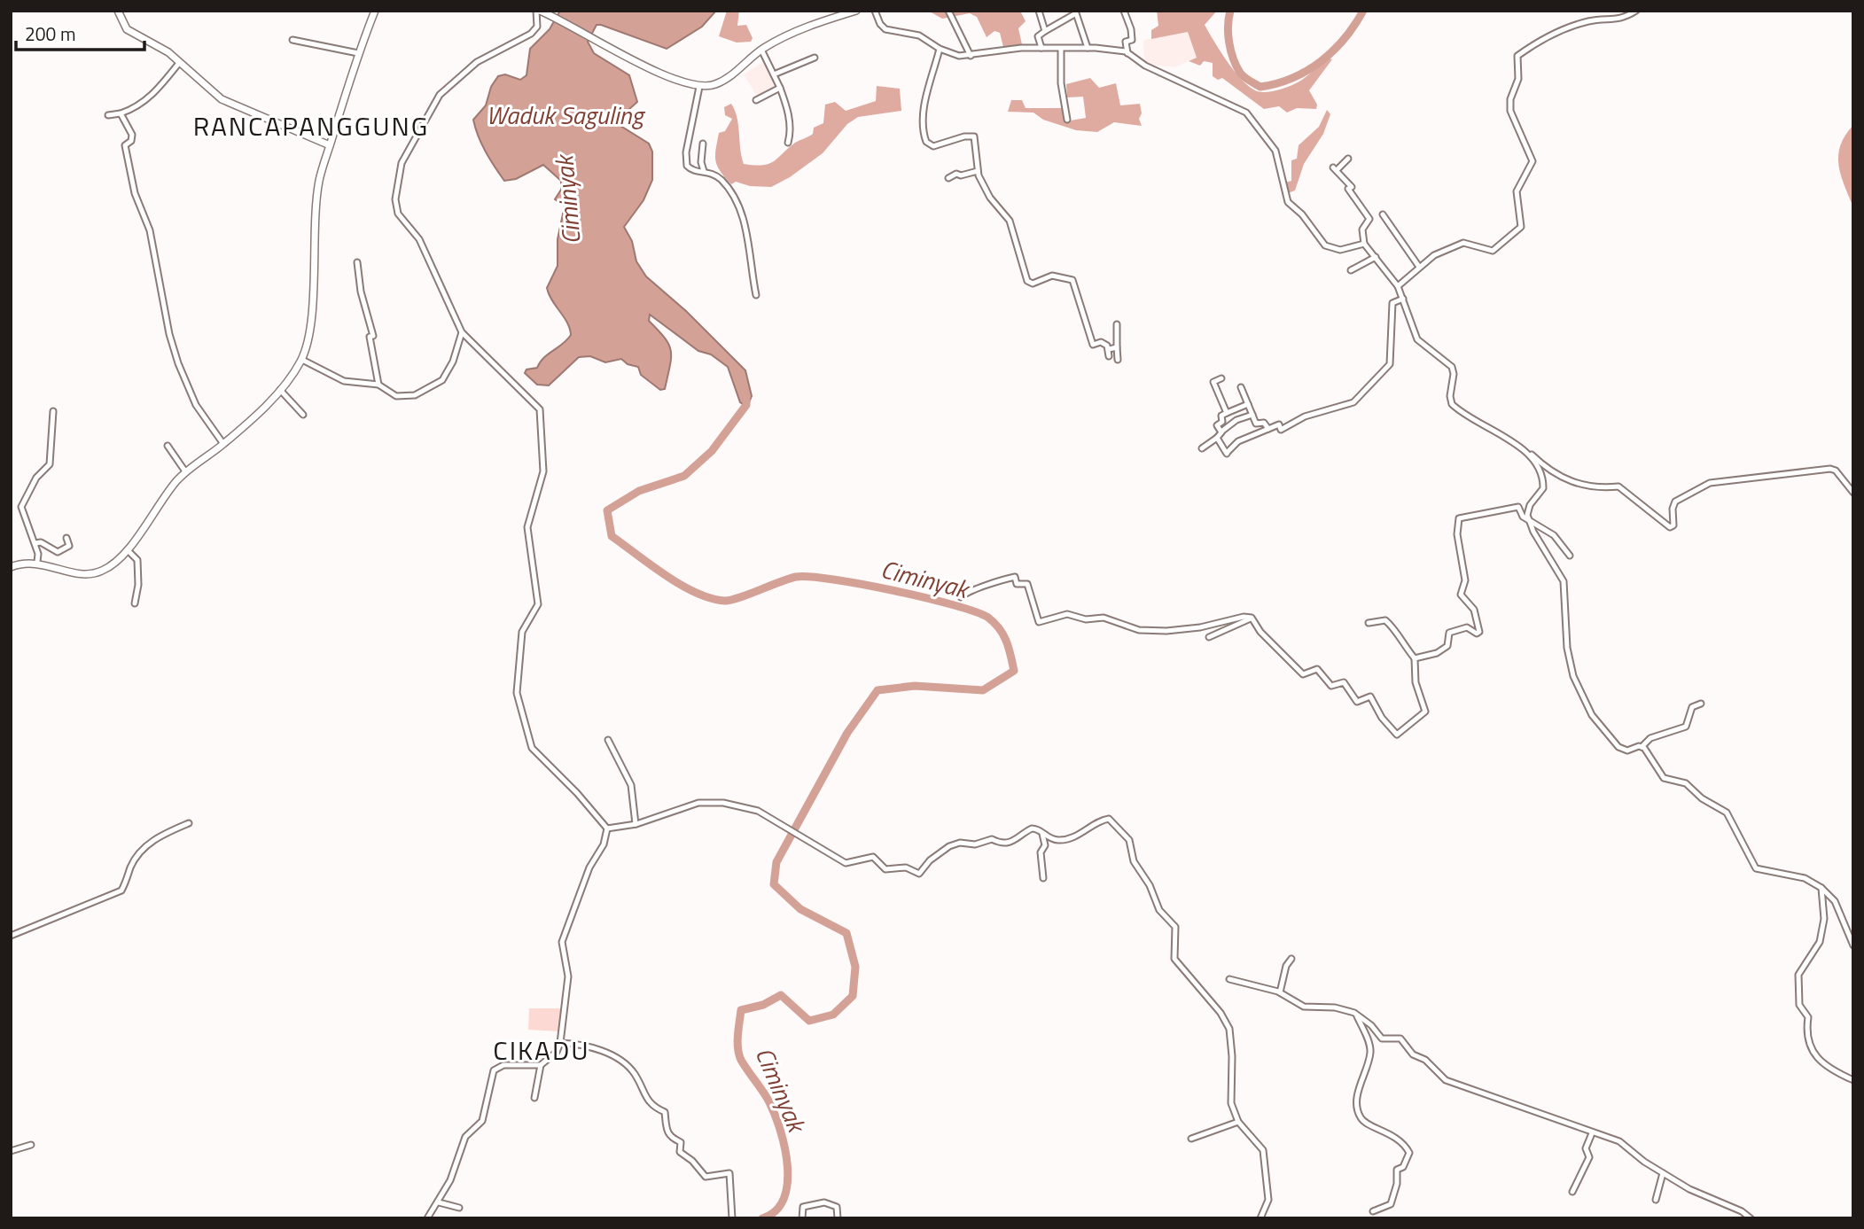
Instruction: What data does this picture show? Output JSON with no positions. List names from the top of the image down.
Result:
{
  "districts": ["RANCAPANGGUNG", "CIKADU"],
  "water": ["Waduk Saguling", "Ciminyak"],
  "scale_bar": "200 m"
}
